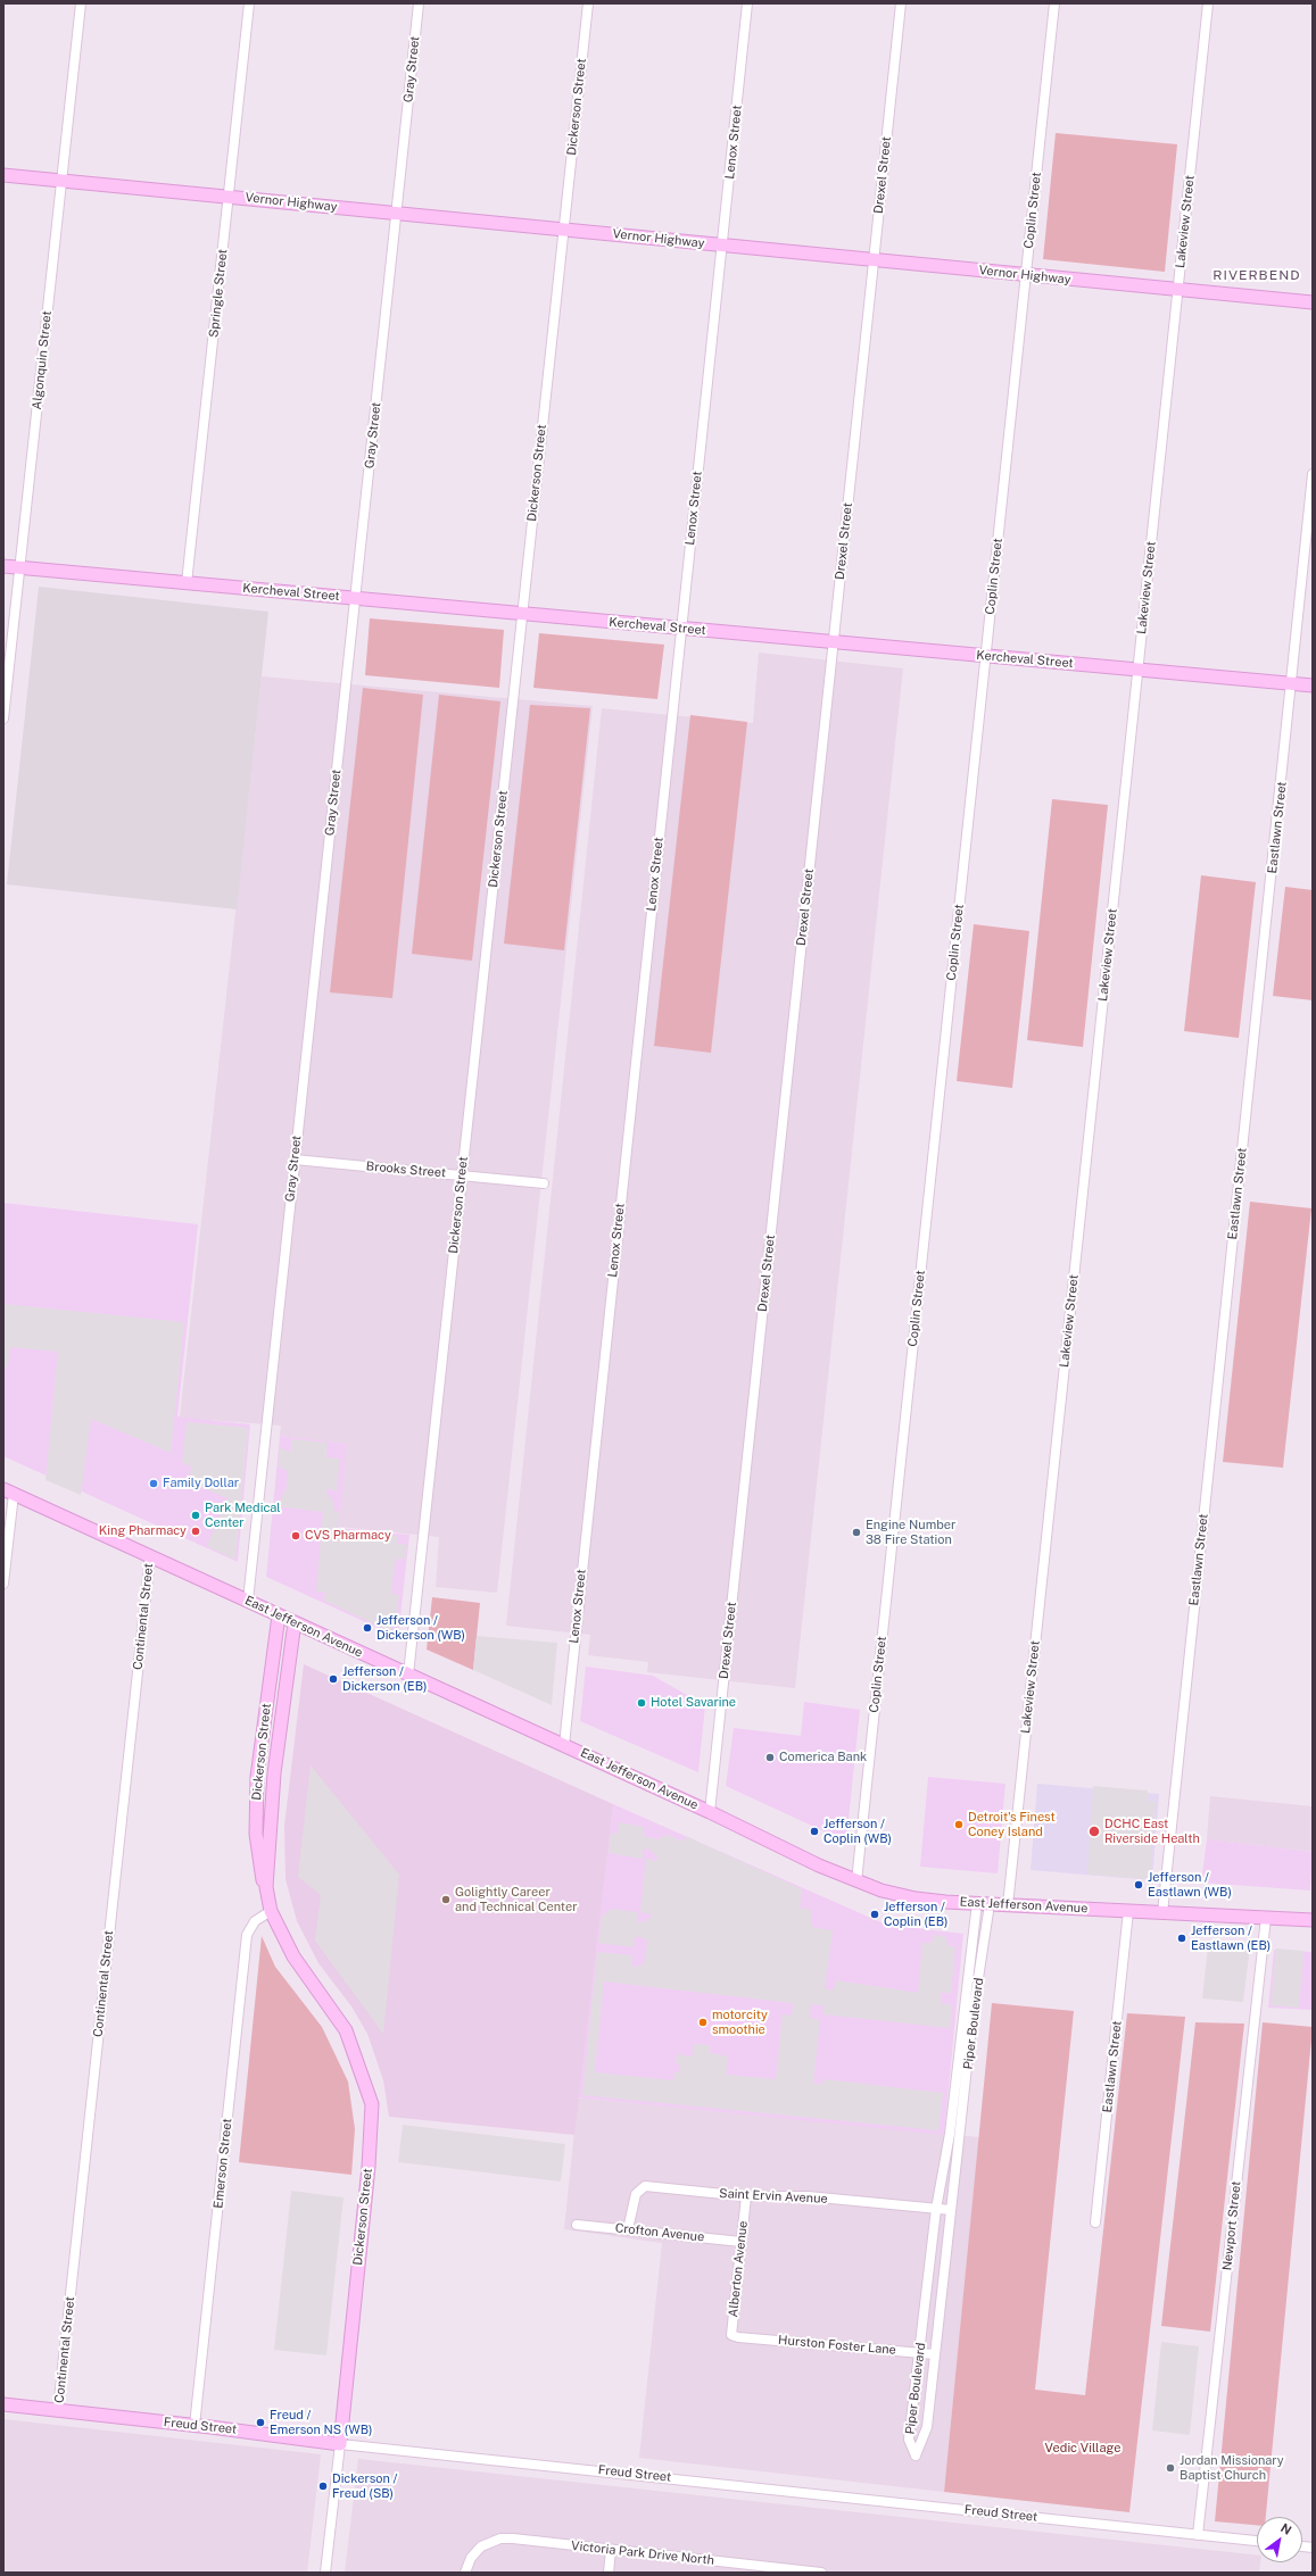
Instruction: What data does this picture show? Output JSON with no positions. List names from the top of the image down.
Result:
{
  "streets": {
    "street": [
      "Gray Street",
      "Dickerson Street",
      "Lenox Street",
      "Drexel Street",
      "Vernor Highway",
      "Coplin Street",
      "Lakeview Street",
      "Springle Street",
      "Algonquin Street",
      "Kercheval Street",
      "Eastlawn Street",
      "Brooks Street",
      "Continental Street",
      "East Jefferson Avenue",
      "Piper Boulevard",
      "Emerson Street",
      "Saint Ervin Avenue",
      "Newport Street",
      "Crofton Avenue",
      "Alberton Avenue",
      "Hurston Foster Lane",
      "Freud Street",
      "Victoria Park Drive North"
    ]
  },
  "crossings": [
    ["Gray Street", "Vernor Highway"],
    ["Gray Street", "Kercheval Street"],
    ["Gray Street", "Brooks Street"],
    ["Gray Street", "East Jefferson Avenue"],
    ["Dickerson Street", "Vernor Highway"],
    ["Dickerson Street", "Kercheval Street"],
    ["Dickerson Street", "Brooks Street"],
    ["Dickerson Street", "East Jefferson Avenue"],
    ["Dickerson Street", "Emerson Street"],
    ["Dickerson Street", "Freud Street"],
    ["Lenox Street", "Vernor Highway"],
    ["Lenox Street", "Kercheval Street"],
    ["Lenox Street", "East Jefferson Avenue"],
    ["Drexel Street", "Vernor Highway"],
    ["Drexel Street", "Kercheval Street"],
    ["Drexel Street", "East Jefferson Avenue"],
    ["Vernor Highway", "Coplin Street"],
    ["Vernor Highway", "Lakeview Street"],
    ["Vernor Highway", "Springle Street"],
    ["Vernor Highway", "Algonquin Street"],
    ["Coplin Street", "Kercheval Street"],
    ["Coplin Street", "East Jefferson Avenue"],
    ["Lakeview Street", "Kercheval Street"],
    ["Lakeview Street", "East Jefferson Avenue"],
    ["Springle Street", "Kercheval Street"],
    ["Algonquin Street", "Kercheval Street"],
    ["Kercheval Street", "Eastlawn Street"],
    ["Eastlawn Street", "East Jefferson Avenue"],
    ["Continental Street", "East Jefferson Avenue"],
    ["Continental Street", "Freud Street"],
    ["East Jefferson Avenue", "Piper Boulevard"],
    ["East Jefferson Avenue", "Newport Street"],
    ["Piper Boulevard", "Saint Ervin Avenue"],
    ["Piper Boulevard", "Hurston Foster Lane"],
    ["Emerson Street", "Freud Street"],
    ["Saint Ervin Avenue", "Crofton Avenue"],
    ["Saint Ervin Avenue", "Alberton Avenue"],
    ["Newport Street", "Freud Street"],
    ["Crofton Avenue", "Alberton Avenue"],
    ["Alberton Avenue", "Hurston Foster Lane"]
  ],
  "districts": ["RIVERBEND"],
  "parks": ["Vedic Village"],
  "places": [
    "Family Dollar",
    "Park Medical Center",
    "King Pharmacy",
    "Engine Number 38 Fire Station",
    "CVS Pharmacy",
    "Jefferson / Dickerson (WB)",
    "Jefferson / Dickerson (EB)",
    "Hotel Savarine",
    "Comerica Bank",
    "Detroit's Finest Coney Island",
    "Jefferson / Coplin (WB)",
    "DCHC East Riverside Health",
    "Jefferson / Eastlawn (WB)",
    "Golightly Career and Technical Center",
    "Jefferson / Coplin (EB)",
    "Jefferson / Eastlawn (EB)",
    "motorcity smoothie",
    "Freud / Emerson NS (WB)",
    "Jordan Missionary Baptist Church",
    "Dickerson / Freud (SB)"
  ],
  "north": "top right"
}
